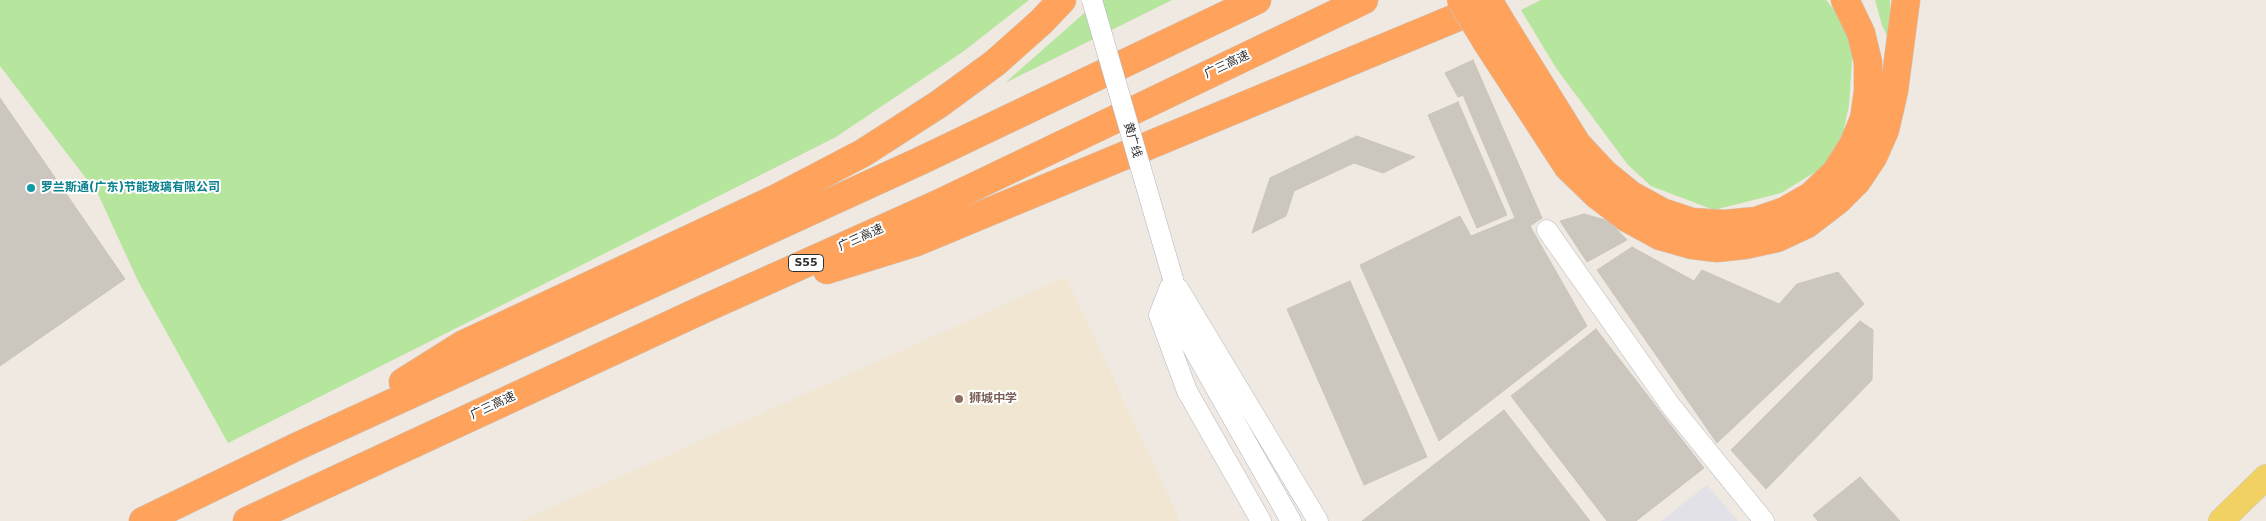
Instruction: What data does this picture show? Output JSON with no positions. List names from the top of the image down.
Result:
{
  "streets": {
    "highway": ["广三高速", "S55"],
    "street": ["黄广线"]
  },
  "places": ["罗兰斯通(广东)节能玻璃有限公司", "狮城中学"]
}
